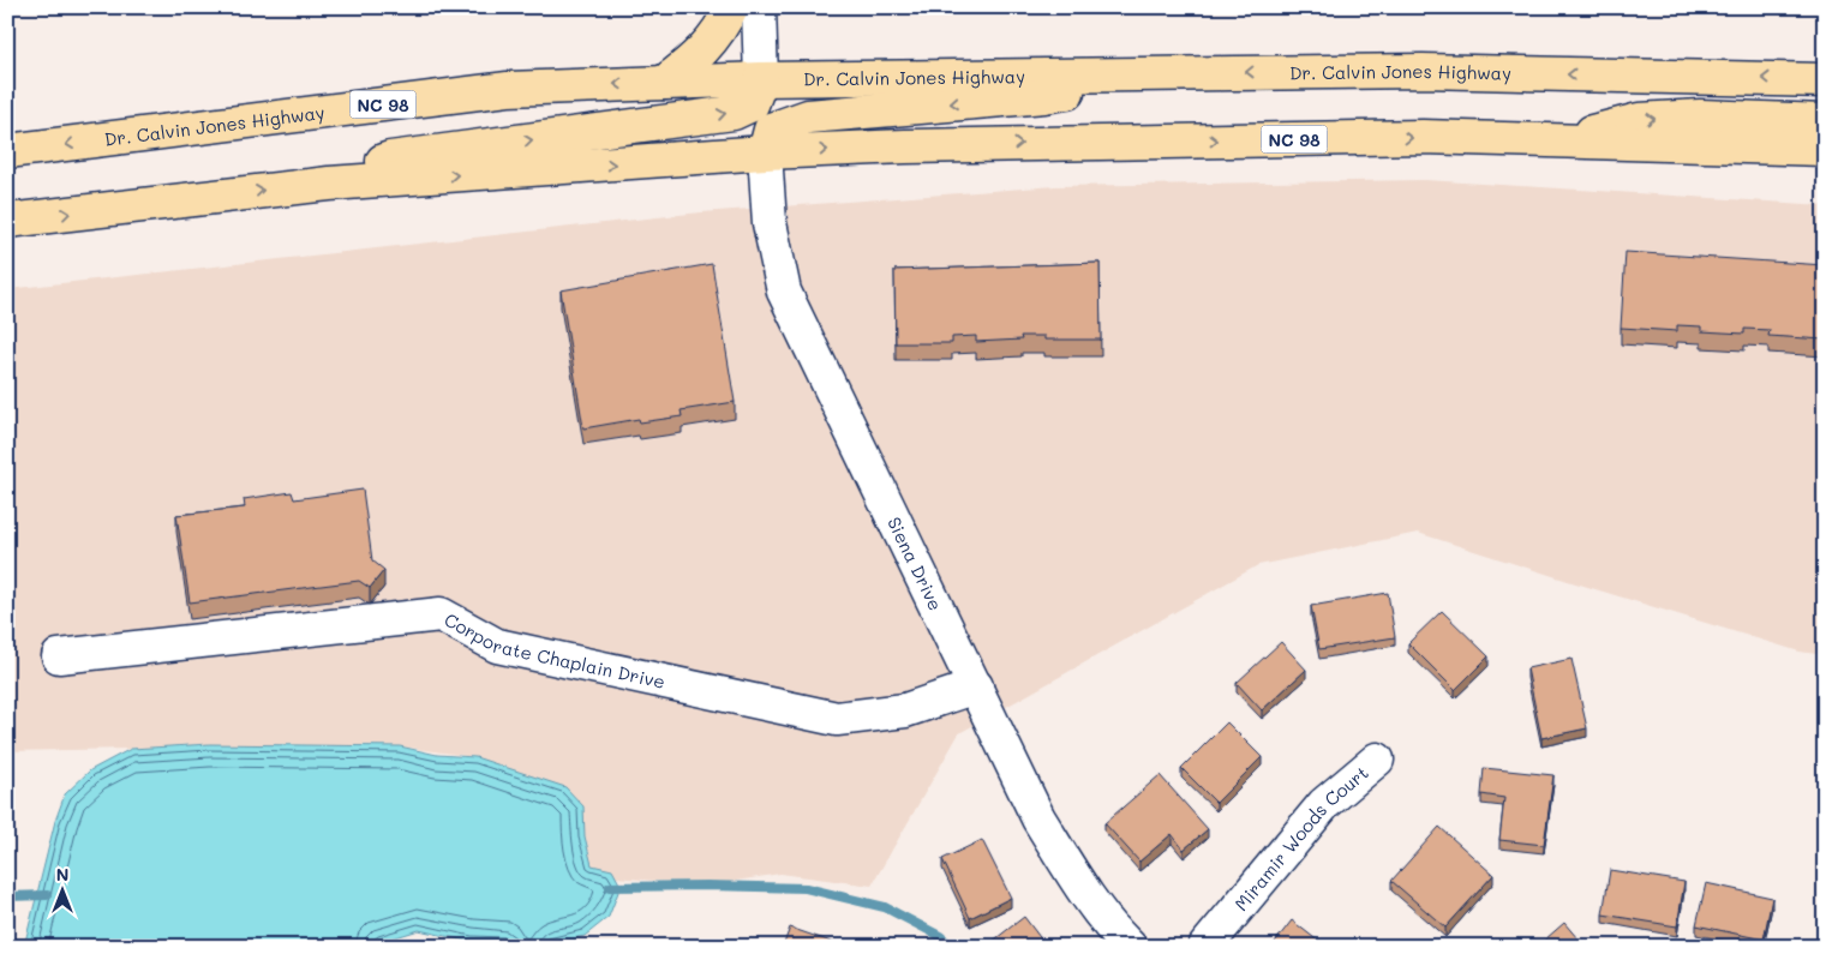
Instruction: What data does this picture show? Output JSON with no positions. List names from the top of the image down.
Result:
{
  "streets": {
    "highway": ["Dr. Calvin Jones Highway", "NC 98"],
    "street": ["Siena Drive", "Corporate Chaplain Drive", "Miramir Woods Court"]
  },
  "crossings": [
    ["NC 98", "Siena Drive"],
    ["Siena Drive", "Corporate Chaplain Drive"]
  ],
  "north": "top"
}
